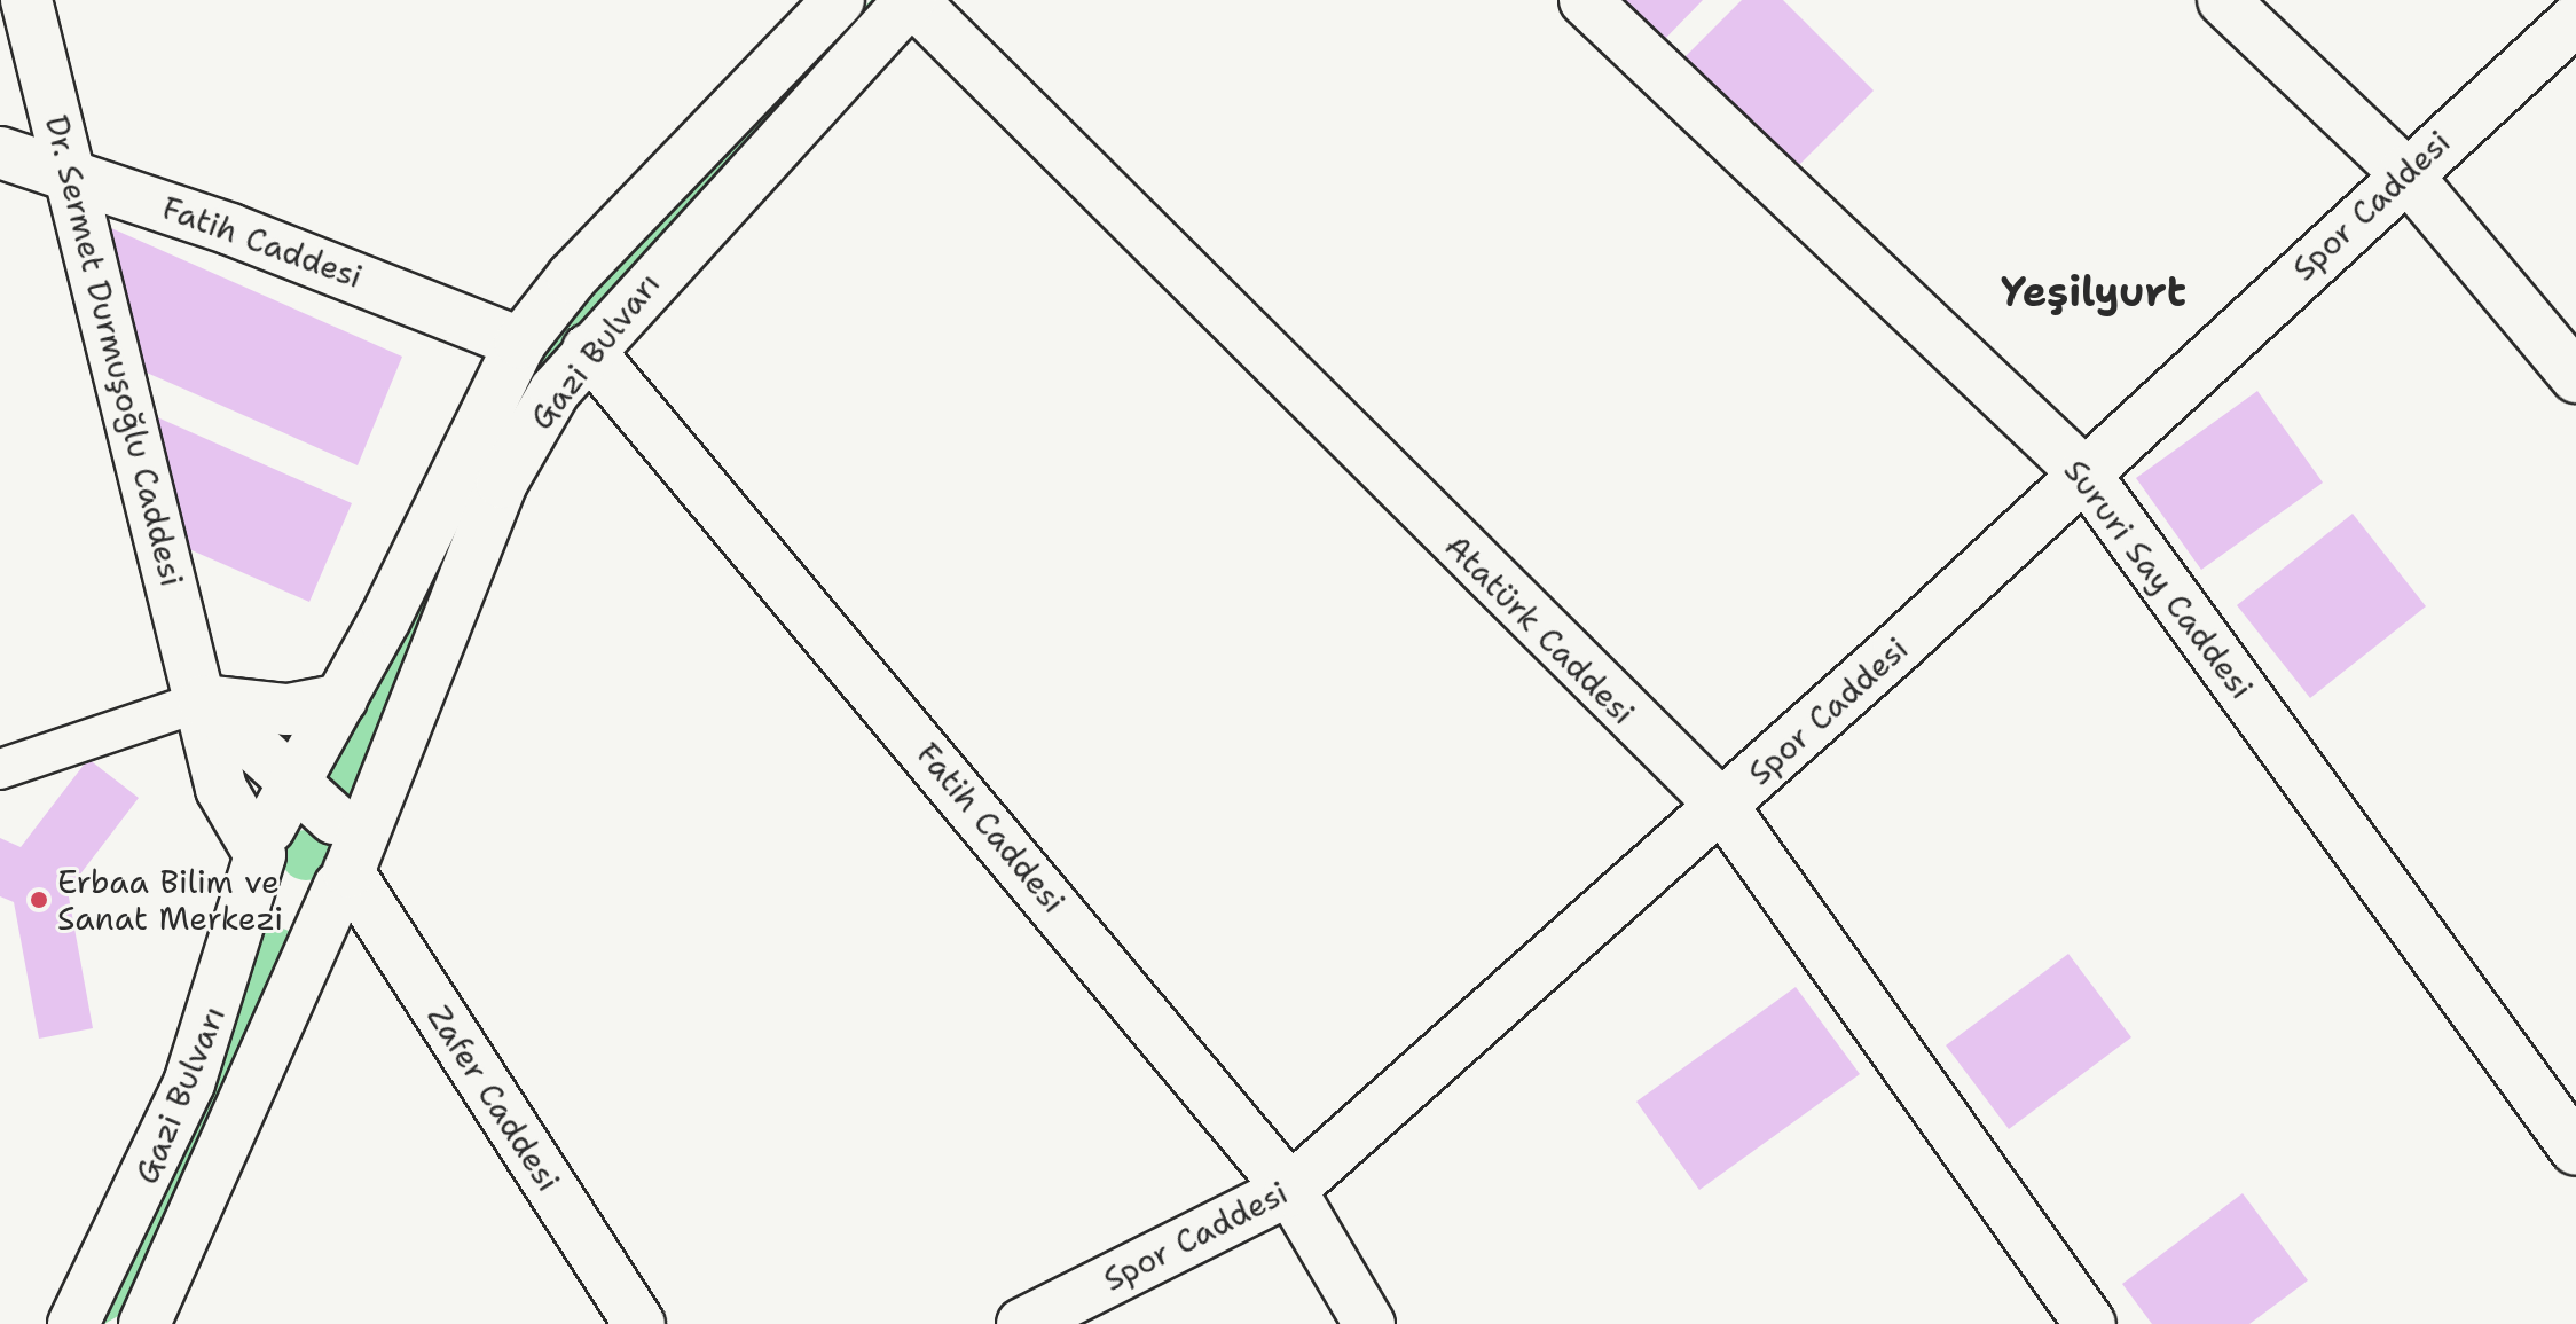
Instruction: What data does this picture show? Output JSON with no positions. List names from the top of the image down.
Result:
{
  "streets": {
    "street": [
      "Spor Caddesi",
      "Fatih Caddesi",
      "Dr. Sermet Durmuşoğlu Caddesi",
      "Gazi Bulvarı",
      "Sururi Say Caddesi",
      "Atatürk Caddesi",
      "Zafer Caddesi"
    ]
  },
  "crossings": [
    ["Spor Caddesi", "Fatih Caddesi"],
    ["Spor Caddesi", "Sururi Say Caddesi"],
    ["Spor Caddesi", "Atatürk Caddesi"],
    ["Fatih Caddesi", "Dr. Sermet Durmuşoğlu Caddesi"],
    ["Fatih Caddesi", "Gazi Bulvarı"],
    ["Dr. Sermet Durmuşoğlu Caddesi", "Gazi Bulvarı"],
    ["Dr. Sermet Durmuşoğlu Caddesi", "Zafer Caddesi"],
    ["Gazi Bulvarı", "Atatürk Caddesi"],
    ["Gazi Bulvarı", "Zafer Caddesi"]
  ],
  "districts": ["Yeşilyurt"],
  "places": ["Erbaa Bilim ve Sanat Merkezi"]
}
